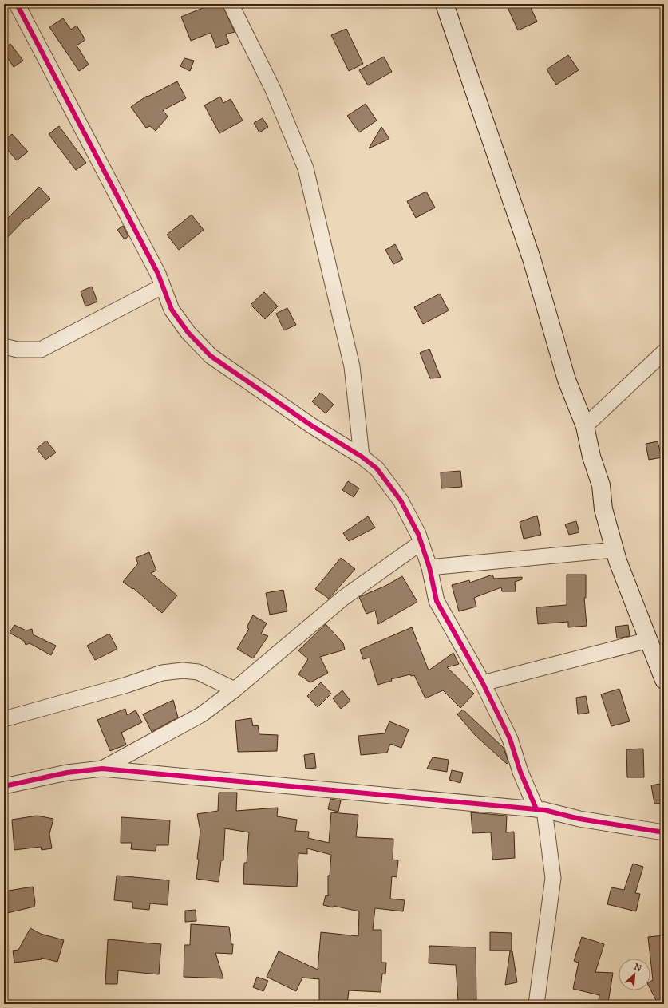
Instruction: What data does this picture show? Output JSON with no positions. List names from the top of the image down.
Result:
{
  "north": "top right"
}
